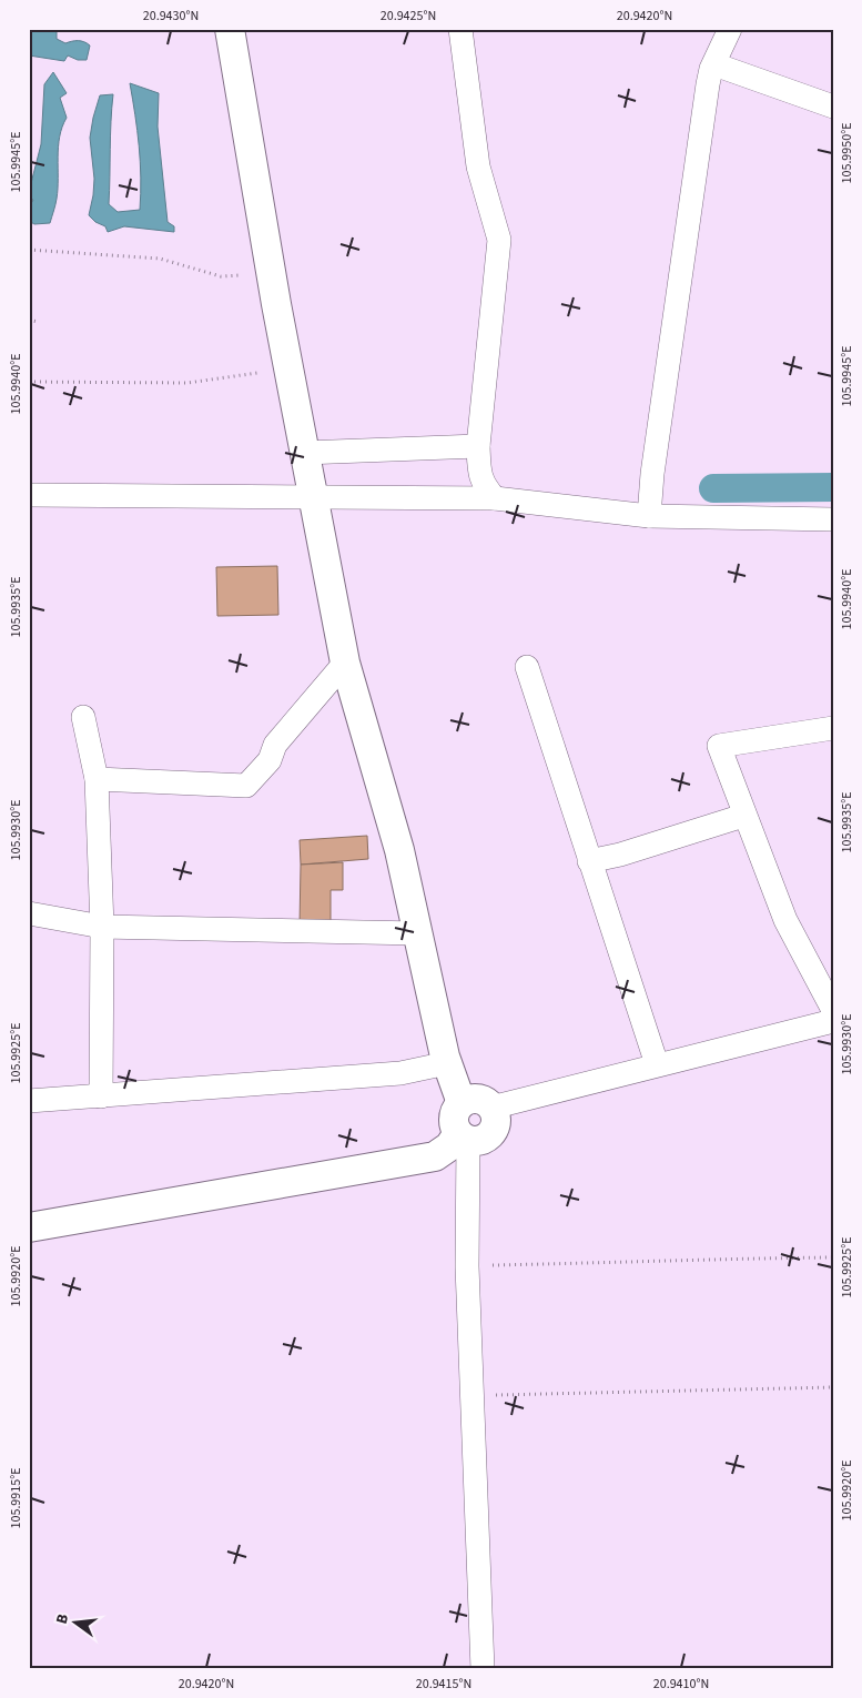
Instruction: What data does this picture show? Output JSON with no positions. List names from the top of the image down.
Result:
{
  "north": "left",
  "coordinates": [
    "20.9430°N",
    "20.9425°N",
    "20.9420°N",
    "105.9950°E",
    "105.9945°E",
    "105.9940°E",
    "105.9935°E",
    "105.9930°E",
    "105.9925°E",
    "105.9920°E",
    "105.9915°E",
    "20.9415°N",
    "20.9410°N"
  ]
}
